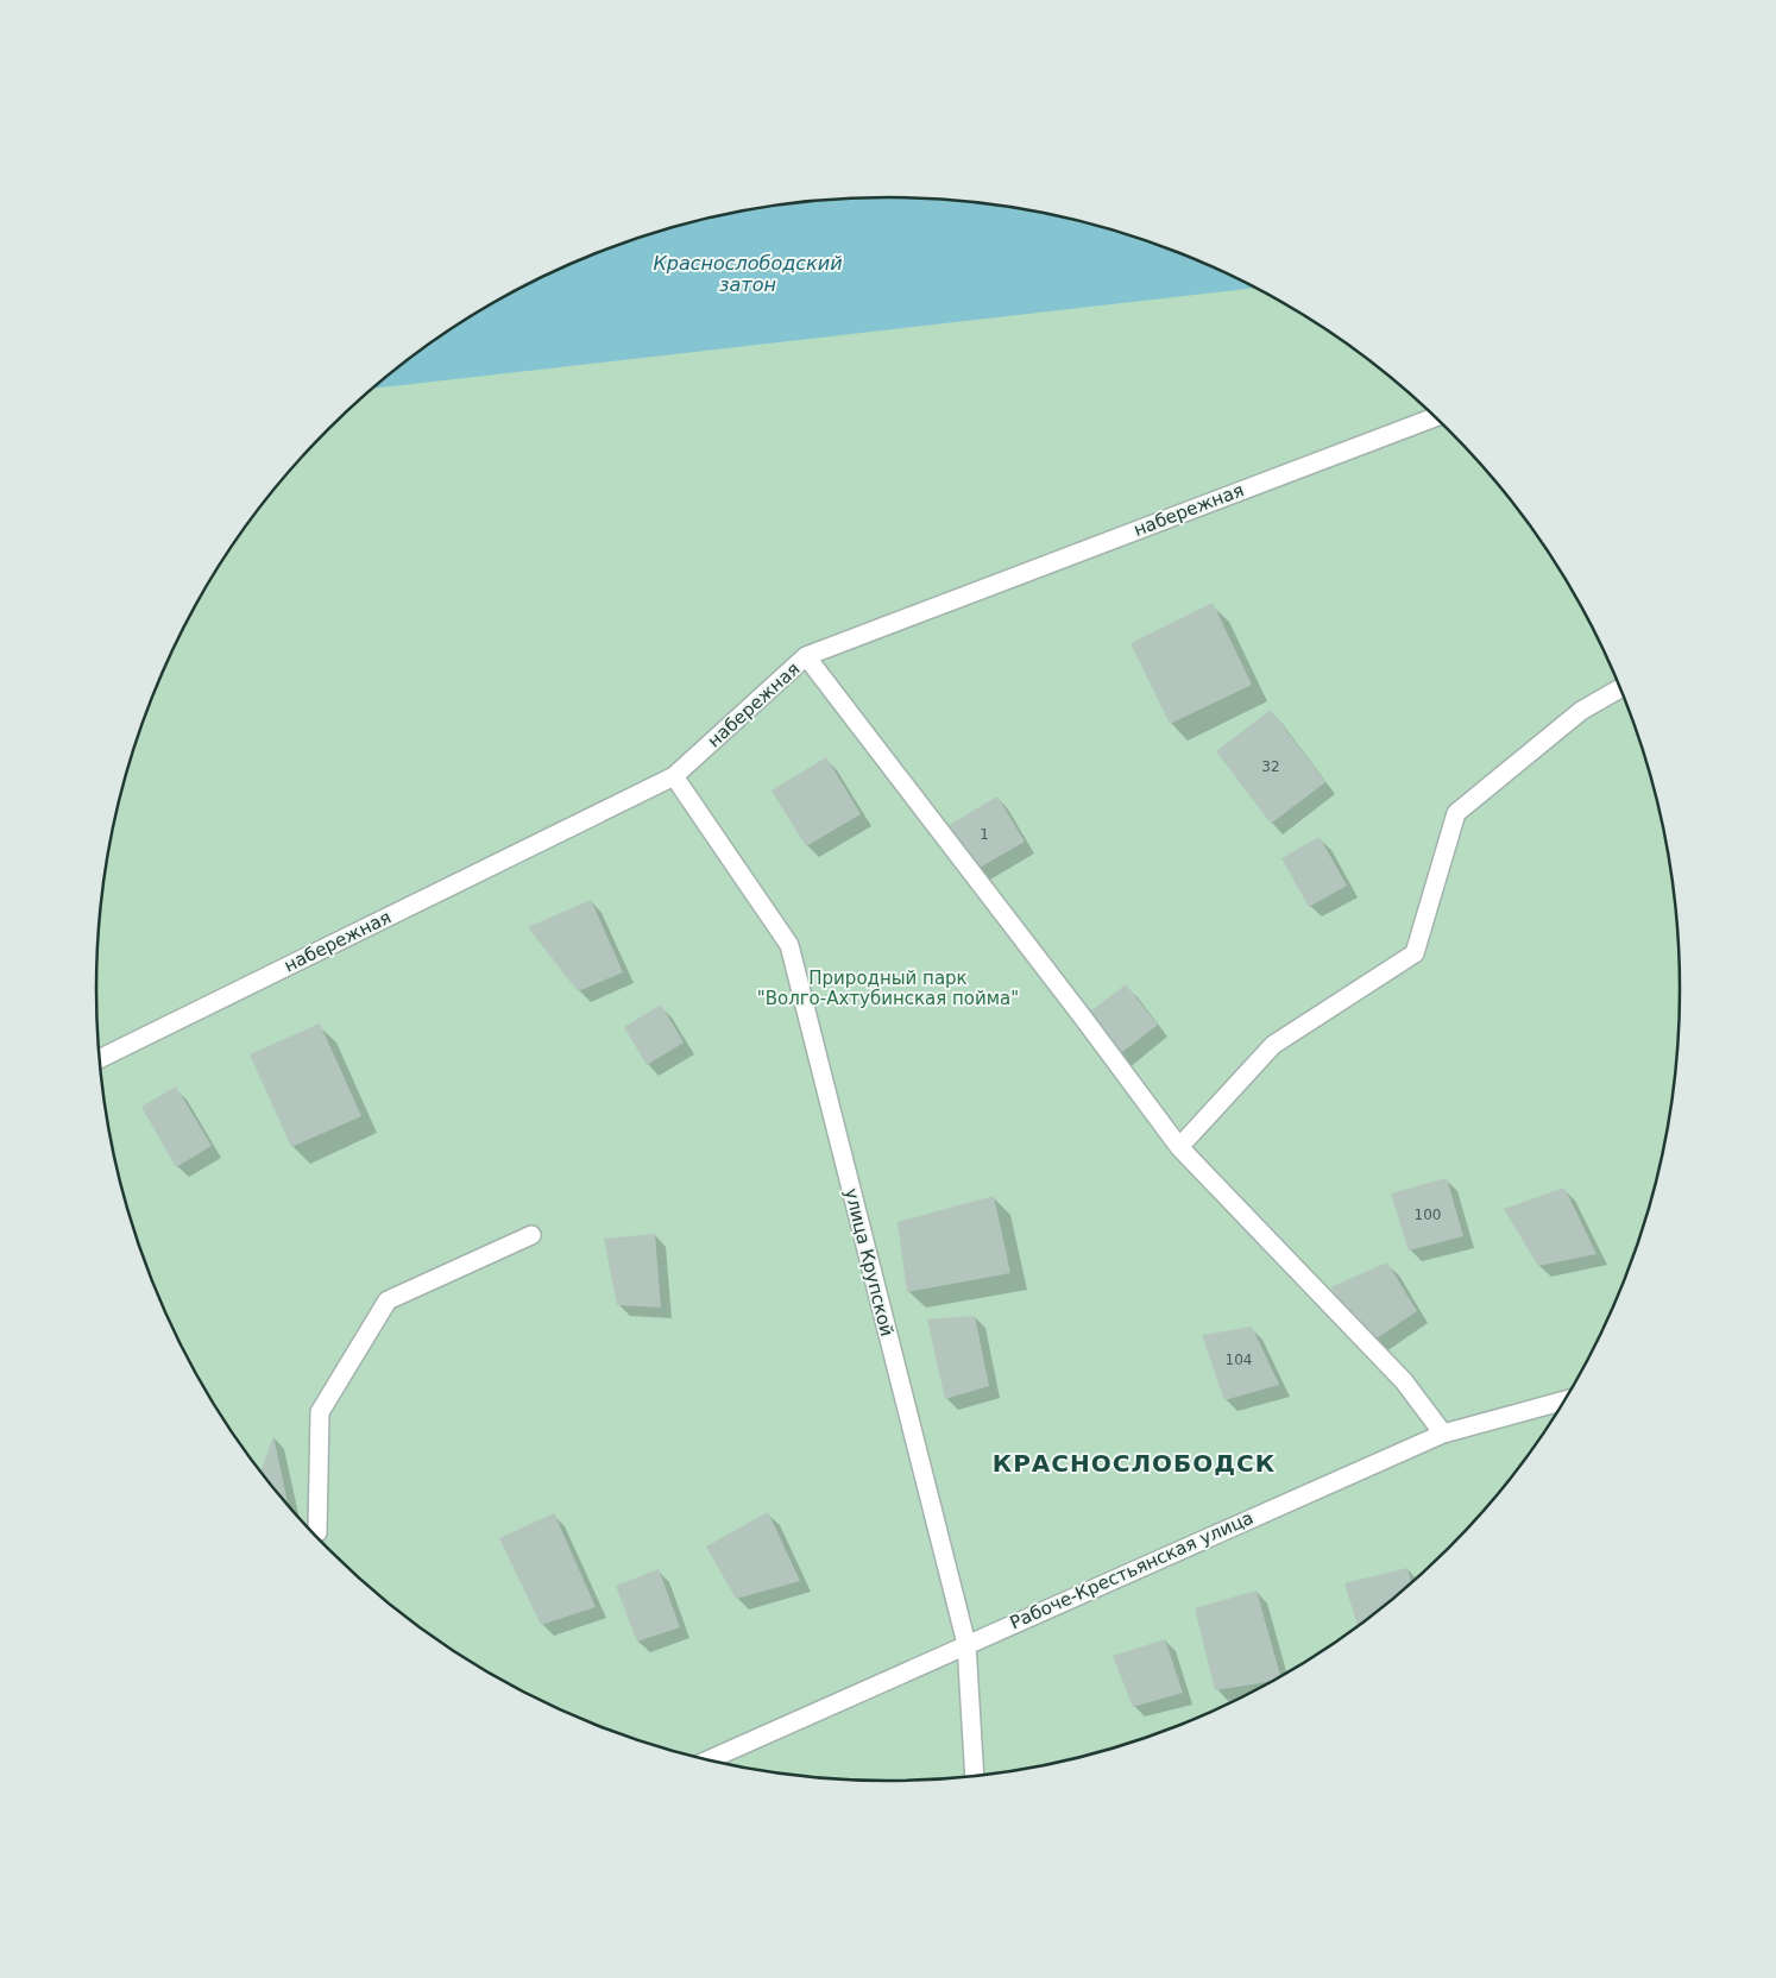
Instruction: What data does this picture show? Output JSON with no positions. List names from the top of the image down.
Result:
{
  "streets": {
    "street": ["набережная", "улица Крупской", "Рабоче-Крестьянская улица"]
  },
  "crossings": [
    ["набережная", "улица Крупской"],
    ["улица Крупской", "Рабоче-Крестьянская улица"]
  ],
  "districts": ["КРАСНОСЛОБОДСК"],
  "water": ["Краснослободский затон"],
  "parks": ["Природный парк \"Волго-Ахтубинская пойма\""],
  "house_numbers": [
    "32",
    "1",
    "100",
    "104"
  ]
}
